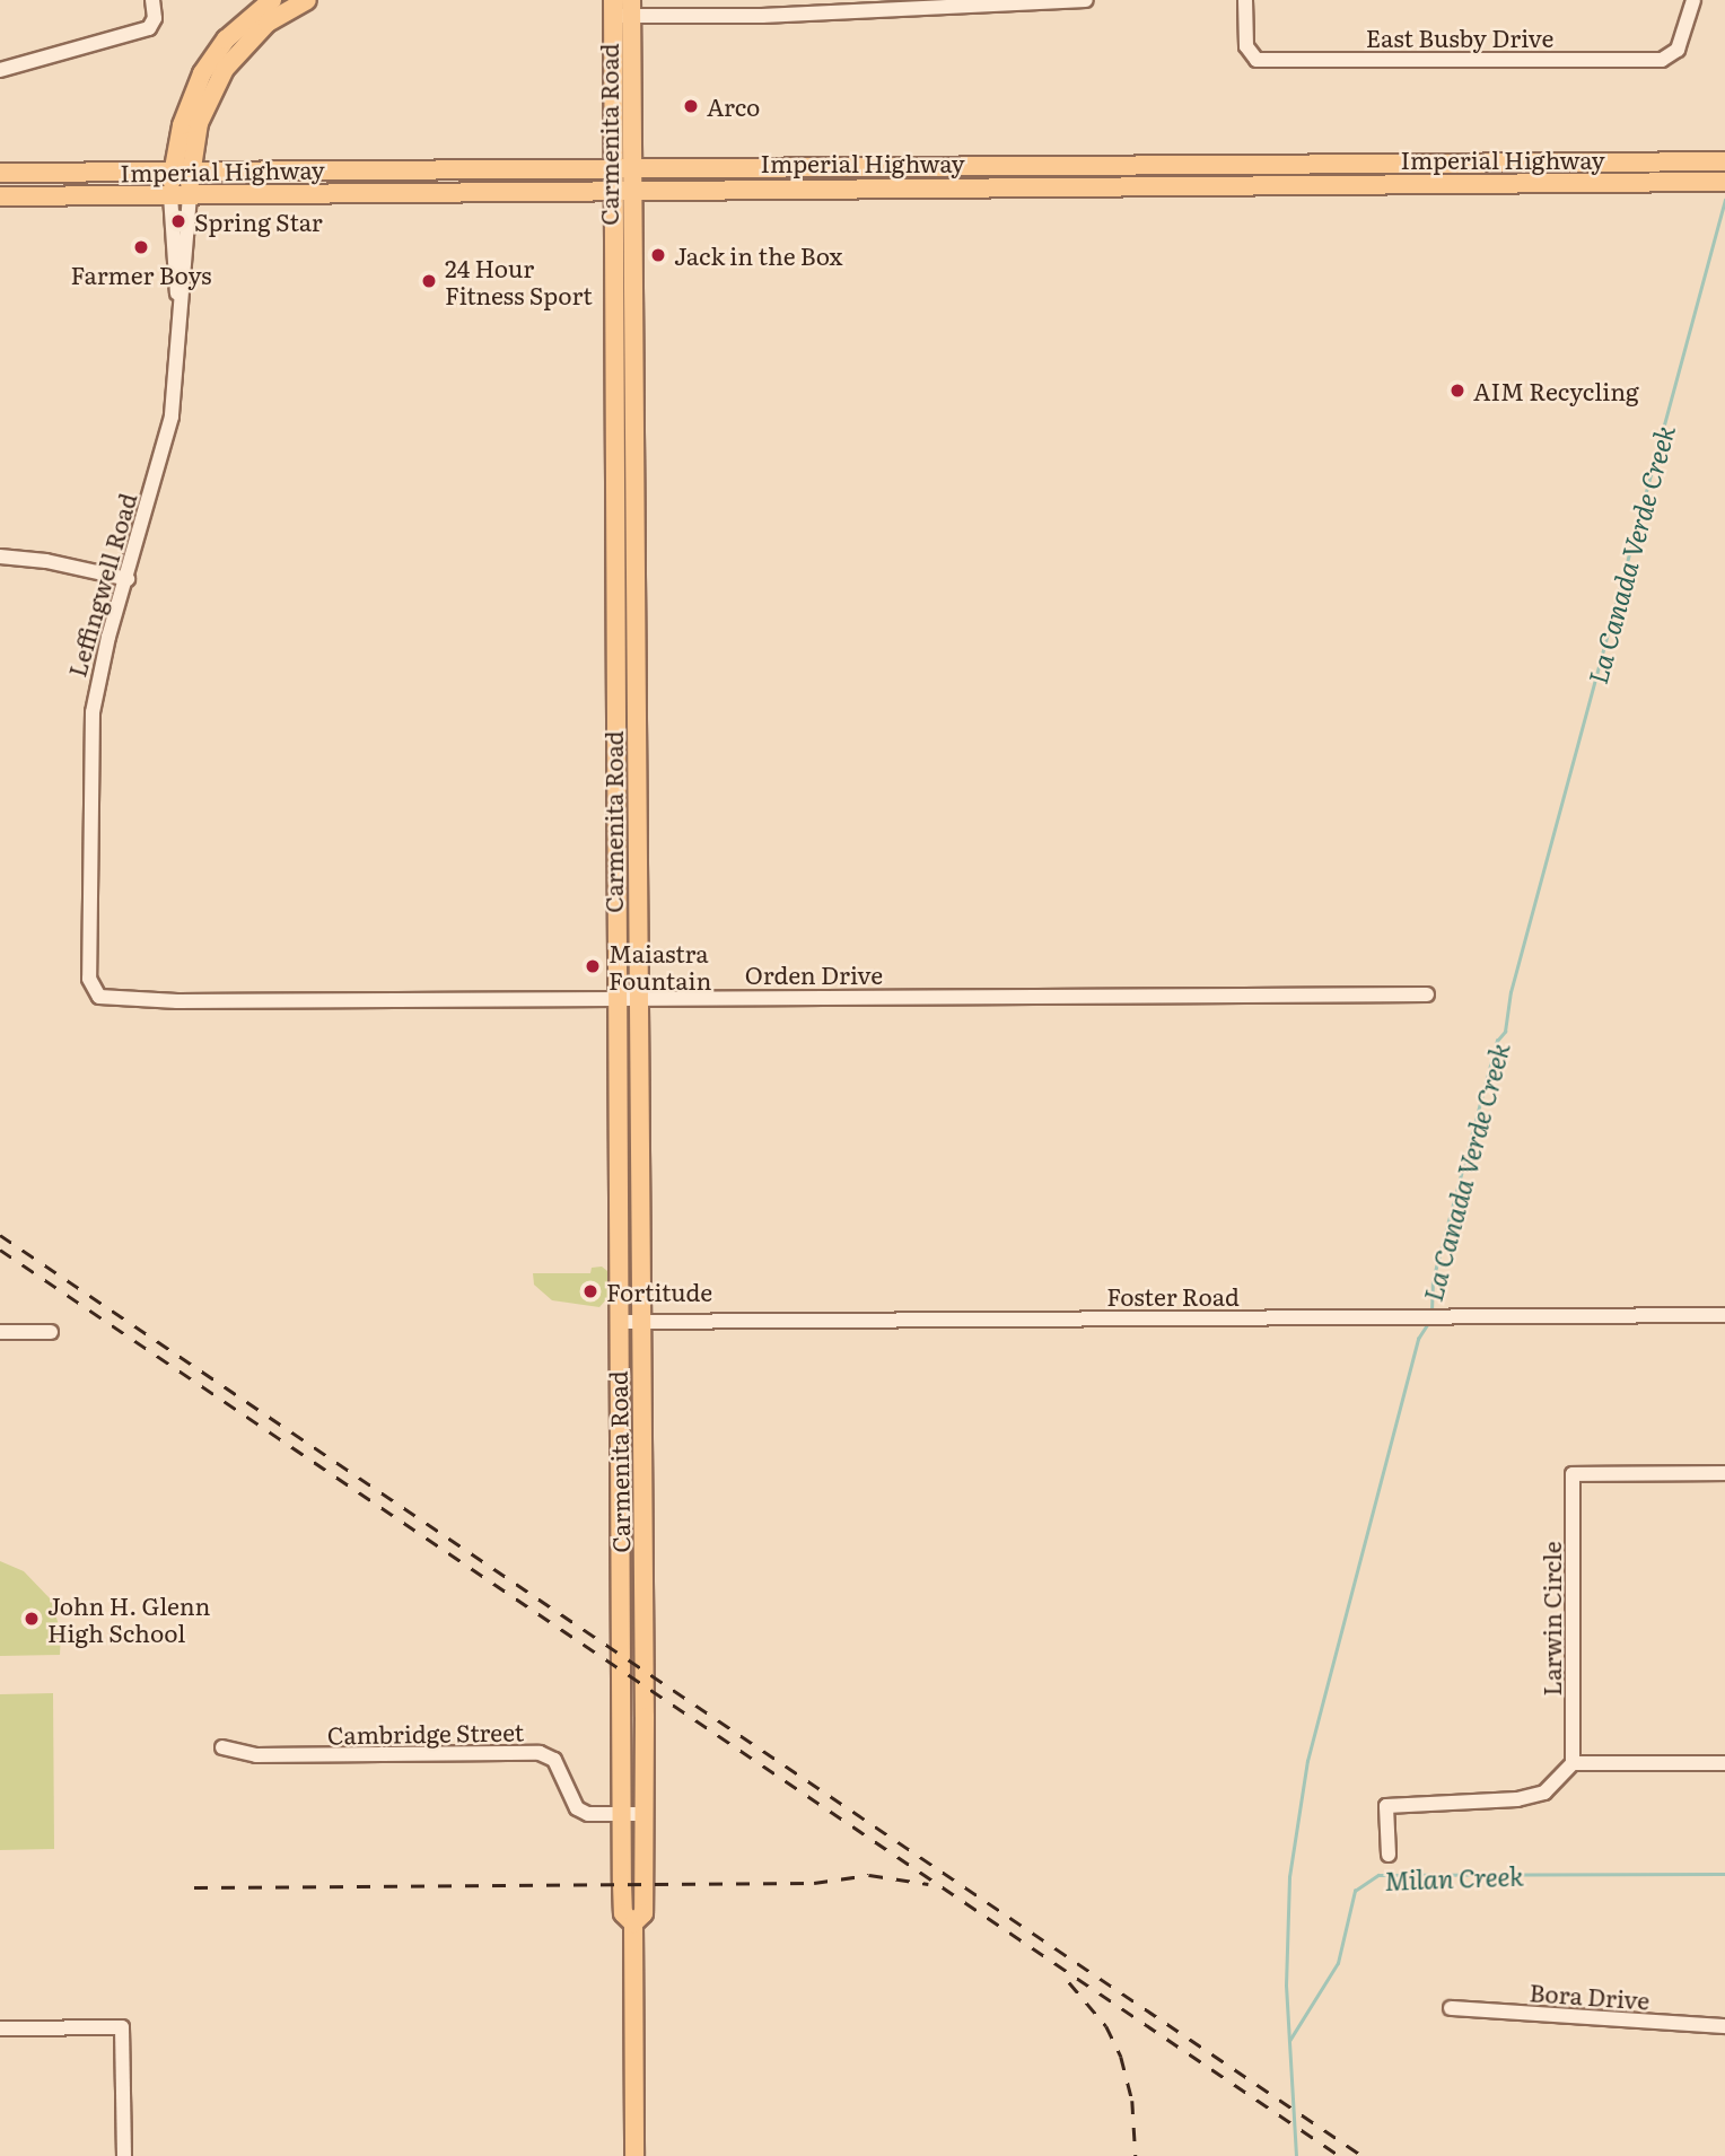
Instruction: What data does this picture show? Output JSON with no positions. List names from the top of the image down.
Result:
{
  "streets": {
    "main road": ["Carmenita Road", "Imperial Highway", "Leffingwell Road"],
    "street": [
      "East Busby Drive",
      "Orden Drive",
      "Foster Road",
      "Larwin Circle",
      "Cambridge Street",
      "Bora Drive"
    ]
  },
  "crossings": [
    ["Carmenita Road", "Imperial Highway"],
    ["Carmenita Road", "Orden Drive"],
    ["Carmenita Road", "Foster Road"],
    ["Carmenita Road", "Cambridge Street"],
    ["Imperial Highway", "Leffingwell Road"],
    ["Leffingwell Road", "Orden Drive"]
  ],
  "water": ["La Canada Verde Creek", "Milan Creek"],
  "places": [
    "Arco",
    "Spring Star",
    "Farmer Boys",
    "Jack in the Box",
    "24 Hour Fitness Sport",
    "AIM Recycling",
    "Maiastra Fountain",
    "Fortitude",
    "John H. Glenn High School"
  ]
}
